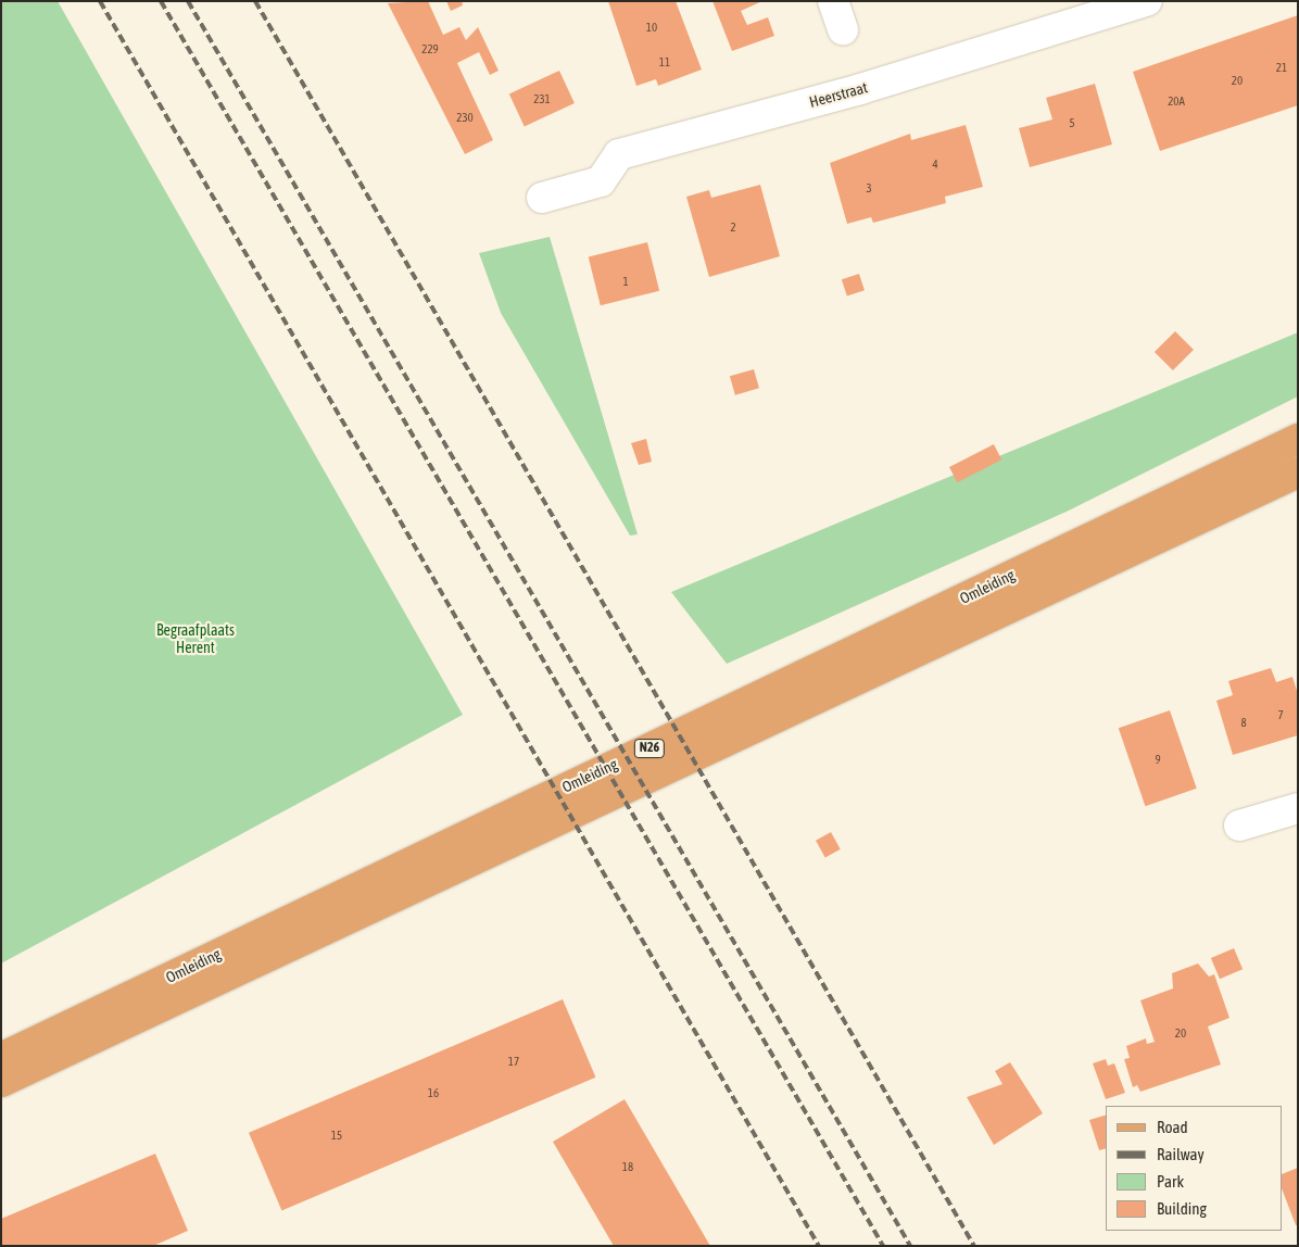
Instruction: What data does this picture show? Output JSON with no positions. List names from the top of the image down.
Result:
{
  "streets": {
    "main road": ["Omleiding", "N26"],
    "street": ["Heerstraat"]
  },
  "parks": ["Begraafplaats Herent"],
  "house_numbers": [
    "10",
    "229",
    "11",
    "21",
    "20",
    "231",
    "20A",
    "230",
    "5",
    "4",
    "3",
    "2",
    "1",
    "7",
    "8",
    "9",
    "20",
    "17",
    "16",
    "15",
    "18"
  ],
  "legend": [
    "Road",
    "Railway",
    "Park",
    "Building"
  ]
}
